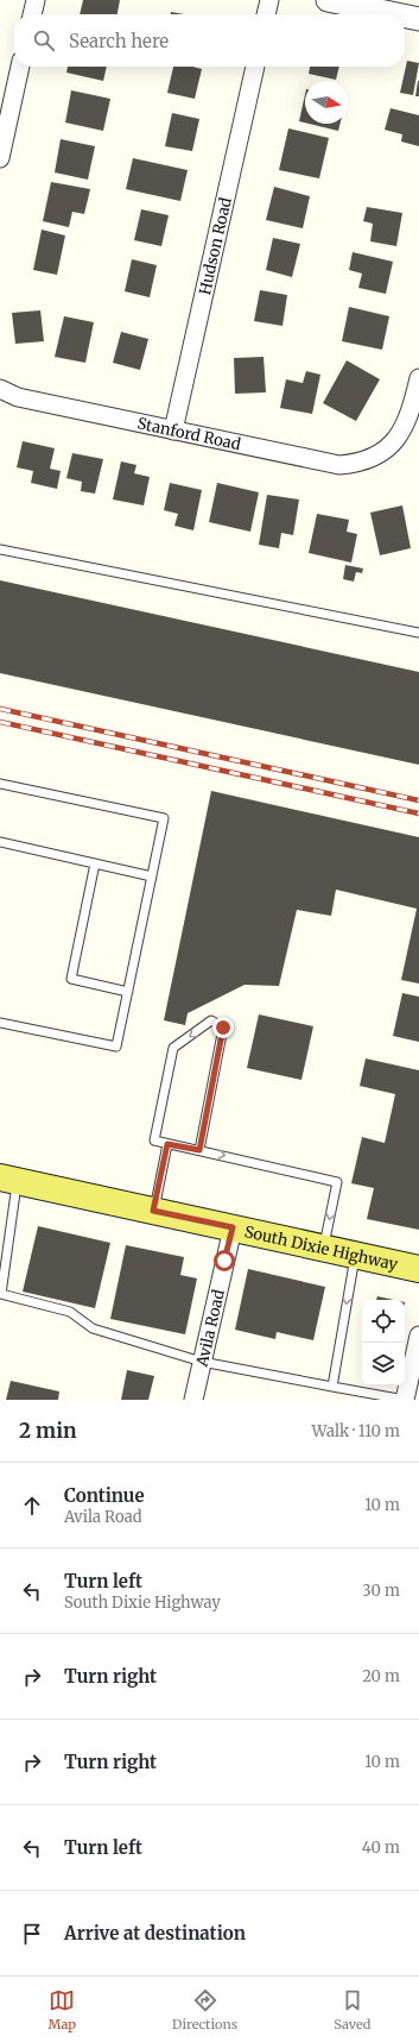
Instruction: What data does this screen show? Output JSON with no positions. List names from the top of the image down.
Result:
{
  "streets": {
    "main road": ["South Dixie Highway"],
    "street": ["Hudson Road", "Stanford Road", "Avila Road"]
  },
  "crossings": [
    ["Hudson Road", "Stanford Road"],
    ["South Dixie Highway", "Avila Road"]
  ],
  "north": "right",
  "page": {
    "search": "Search here",
    "heading": ["2 min", "Walk · 110 m"],
    "list": [
      ["Continue", "Avila Road", "10 m"],
      ["Turn left", "South Dixie Highway", "30 m"],
      ["Turn right", "20 m"],
      ["Turn right", "10 m"],
      ["Turn left", "40 m"],
      "Arrive at destination"
    ],
    "nav": ["Map", "Directions", "Saved"]
  }
}
